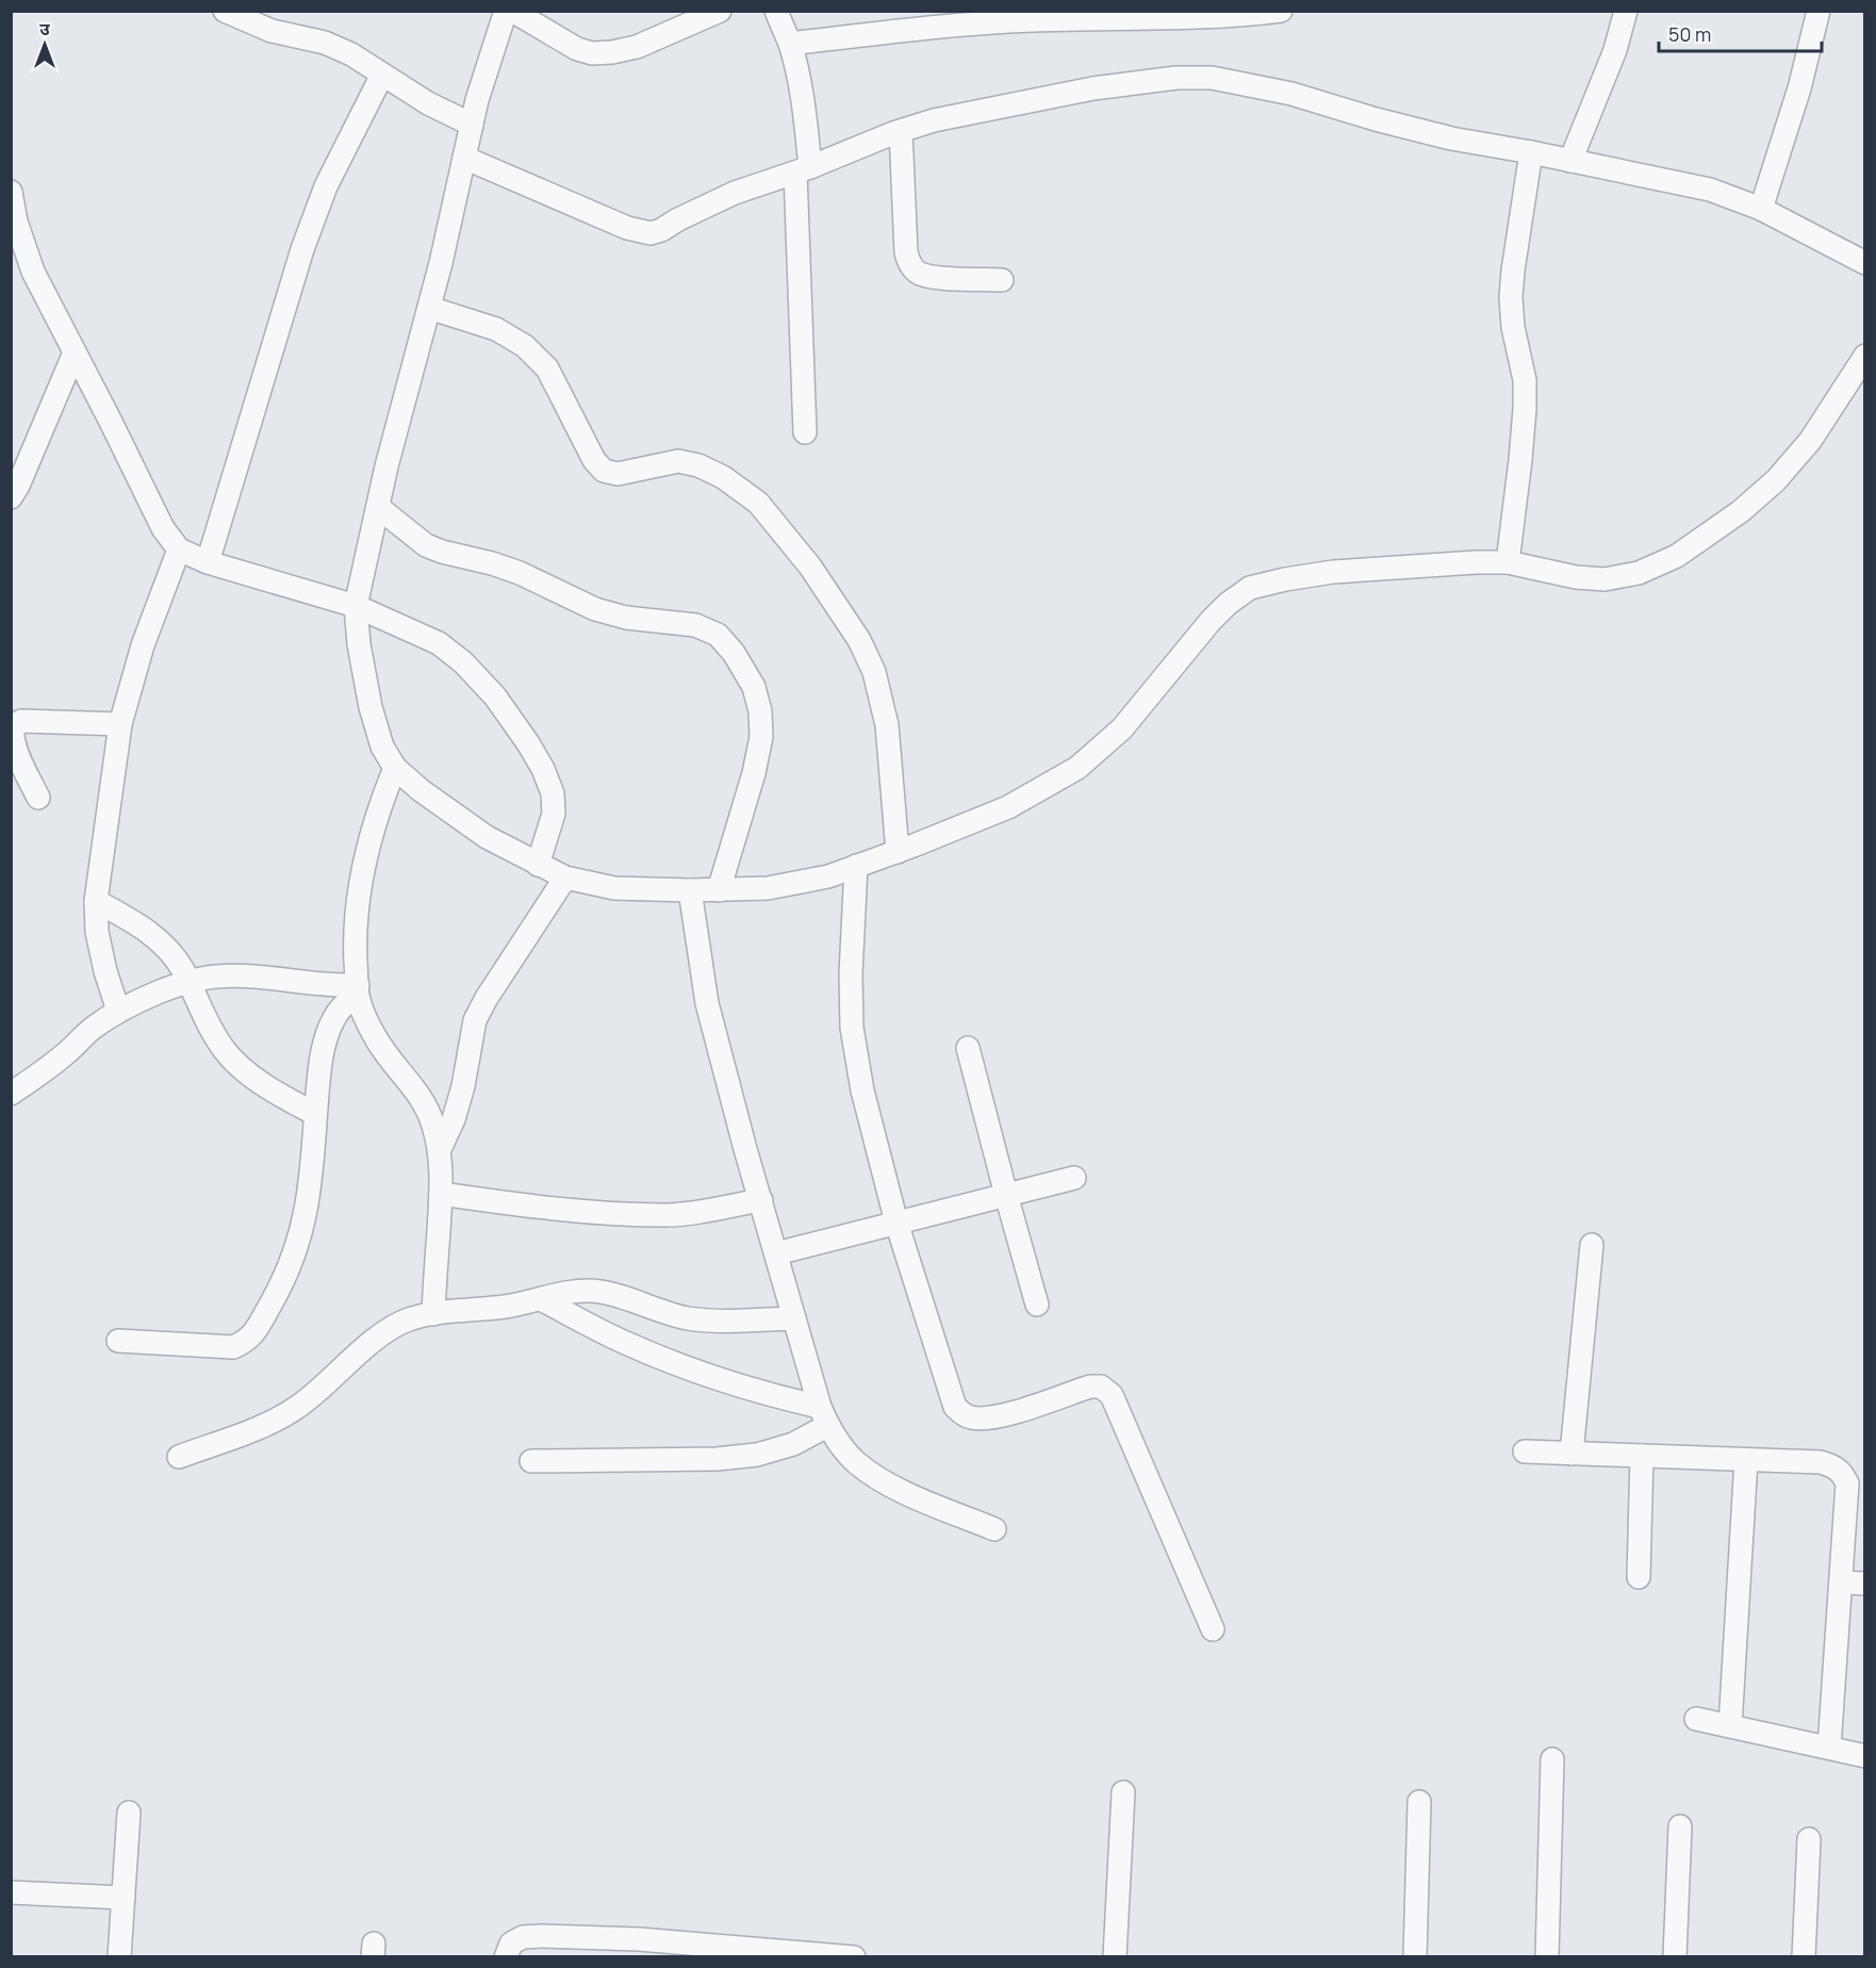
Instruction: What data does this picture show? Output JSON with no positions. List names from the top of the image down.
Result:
{
  "scale_bar": "50 m",
  "north": "top"
}
